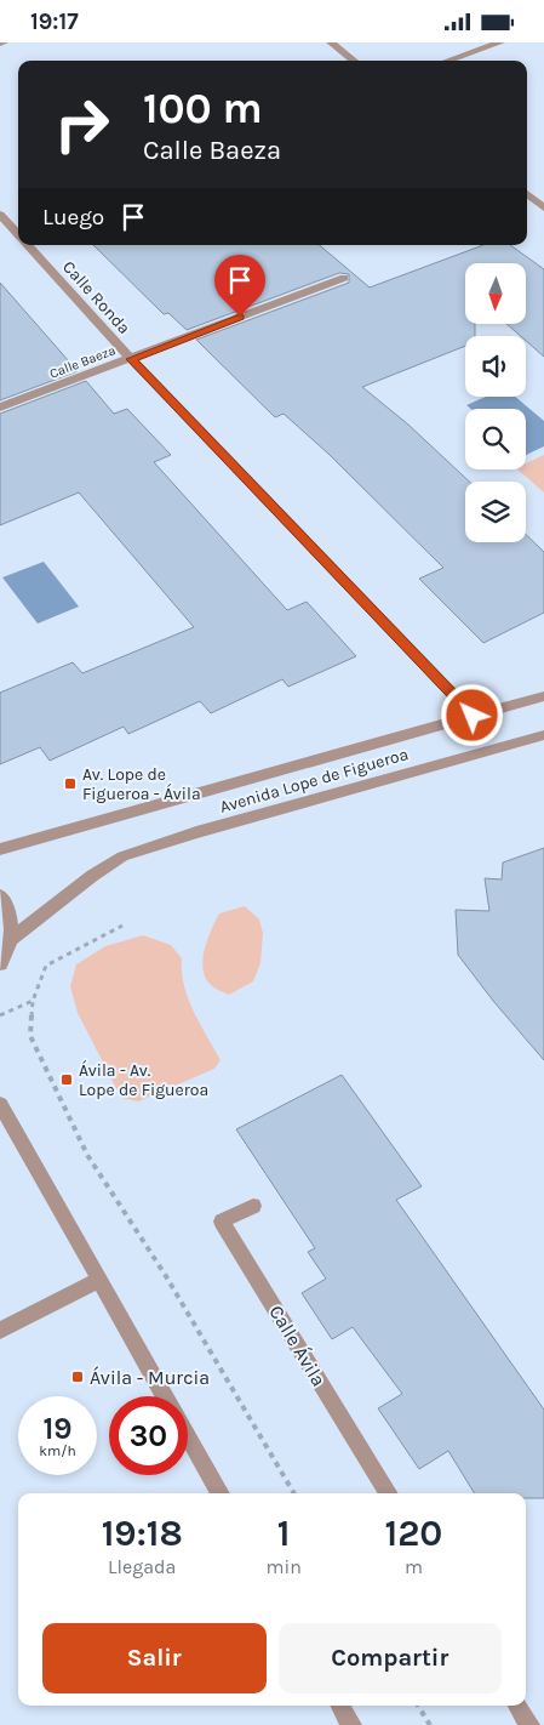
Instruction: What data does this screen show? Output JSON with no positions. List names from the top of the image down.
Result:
{
  "streets": {
    "street": [
      "Calle Ronda",
      "Calle Baeza",
      "Avenida Lope de Figueroa",
      "Calle Ávila"
    ]
  },
  "crossings": [
    ["Calle Ronda", "Calle Baeza"],
    ["Calle Ronda", "Avenida Lope de Figueroa"]
  ],
  "places": {
    "transit": ["Av. Lope de Figueroa - Ávila", "Ávila - Av. Lope de Figueroa", "Ávila - Murcia"]
  },
  "north": "bottom",
  "page": {
    "status": "19:17",
    "turn": ["100 m", "Calle Baeza"],
    "then": "Luego",
    "speed": "19 km/h",
    "limit": "30",
    "eta": [
      "19:18",
      "Llegada",
      "1",
      "min",
      "120",
      "m"
    ],
    "buttons": ["Salir", "Compartir"]
  }
}
